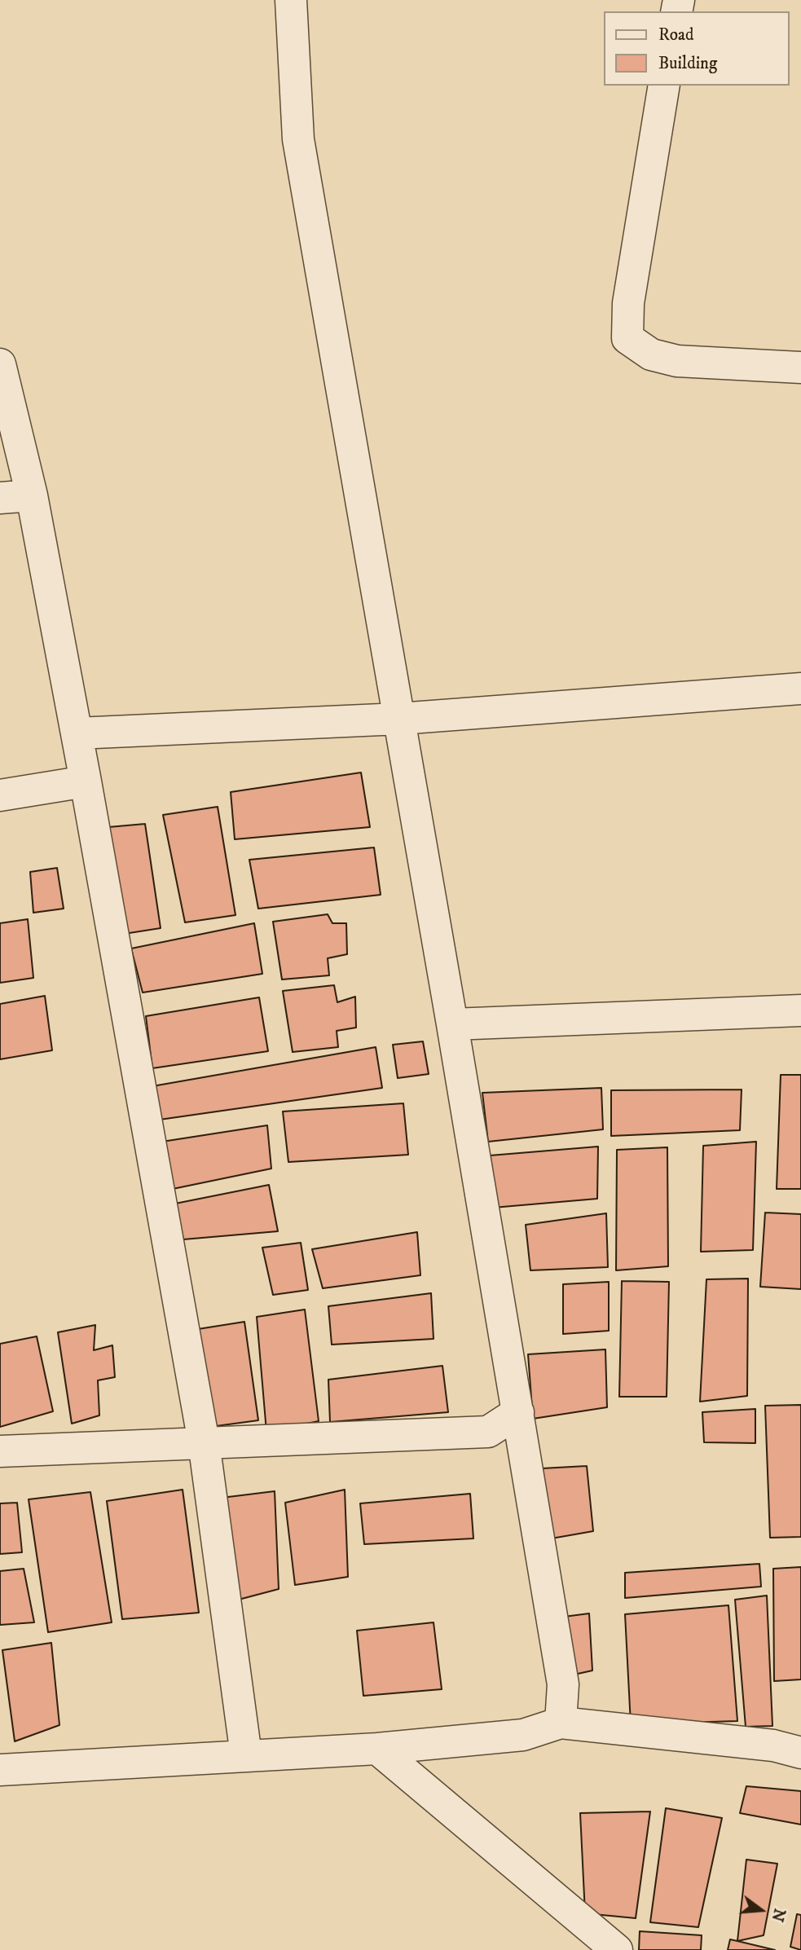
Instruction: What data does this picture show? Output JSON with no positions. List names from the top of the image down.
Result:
{
  "legend": ["Road", "Building"],
  "north": "right"
}
